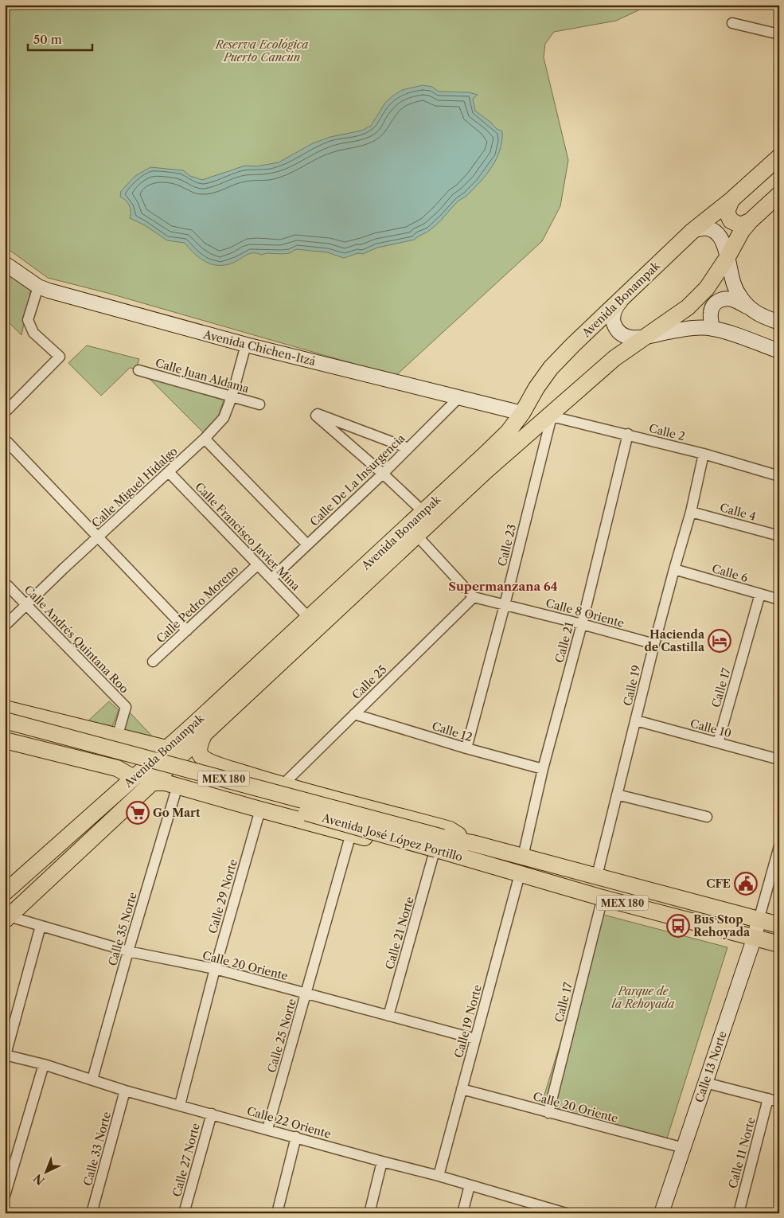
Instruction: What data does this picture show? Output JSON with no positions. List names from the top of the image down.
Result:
{
  "streets": {
    "main road": ["Avenida Bonampak", "MEX 180", "Avenida José López Portillo"],
    "street": [
      "Avenida Chichen-Itzá",
      "Calle Juan Aldama",
      "Calle 2",
      "Calle De La Insurgencia",
      "Calle Miguel Hidalgo",
      "Calle 4",
      "Calle Francisco Javier Mina",
      "Calle 23",
      "Calle 6",
      "Calle Pedro Moreno",
      "Calle 8 Oriente",
      "Calle Andrés Quintana Roo",
      "Calle 21",
      "Calle 25",
      "Calle 19",
      "Calle 17",
      "Calle 10",
      "Calle 12",
      "Calle 29 Norte",
      "Calle 35 Norte",
      "Calle 21 Norte",
      "Calle 20 Oriente",
      "Calle 19 Norte",
      "Calle 25 Norte",
      "Calle 13 Norte",
      "Calle 22 Oriente",
      "Calle 33 Norte",
      "Calle 11 Norte",
      "Calle 27 Norte"
    ]
  },
  "crossings": [
    ["Avenida Bonampak", "Avenida Chichen-Itzá"],
    ["Avenida Bonampak", "Calle 2"],
    ["Avenida Bonampak", "Calle Francisco Javier Mina"],
    ["Avenida Bonampak", "Calle 23"],
    ["Avenida Bonampak", "Calle 20 Oriente"],
    ["Avenida Chichen-Itzá", "Calle De La Insurgencia"],
    ["Avenida Chichen-Itzá", "Calle Miguel Hidalgo"],
    ["Calle Juan Aldama", "Calle Miguel Hidalgo"],
    ["Calle 2", "Calle 23"],
    ["Calle 2", "Calle 21"],
    ["Calle 2", "Calle 19"],
    ["Calle De La Insurgencia", "Calle Francisco Javier Mina"],
    ["Calle Miguel Hidalgo", "Calle Francisco Javier Mina"],
    ["Calle Miguel Hidalgo", "Calle Andrés Quintana Roo"],
    ["Calle 4", "Calle 19"],
    ["Calle Francisco Javier Mina", "Calle Pedro Moreno"],
    ["Calle 23", "Calle 8 Oriente"],
    ["Calle 23", "Calle 12"],
    ["Calle 6", "Calle 19"],
    ["Calle 6", "Calle 17"],
    ["Calle 8 Oriente", "Calle 21"],
    ["Calle 8 Oriente", "Calle 25"],
    ["Calle 8 Oriente", "Calle 19"],
    ["Calle 21", "Calle 12"],
    ["Calle 21", "Avenida José López Portillo"],
    ["Calle 25", "Calle 12"],
    ["Calle 19", "Calle 10"],
    ["Calle 19", "Avenida José López Portillo"],
    ["Calle 17", "Calle 10"],
    ["Calle 17", "Avenida José López Portillo"],
    ["Calle 17", "Calle 20 Oriente"],
    ["Avenida José López Portillo", "Calle 21 Norte"],
    ["Avenida José López Portillo", "Calle 19 Norte"],
    ["Avenida José López Portillo", "Calle 13 Norte"],
    ["Calle 29 Norte", "Calle 20 Oriente"],
    ["Calle 29 Norte", "Calle 22 Oriente"],
    ["Calle 35 Norte", "Calle 20 Oriente"],
    ["Calle 35 Norte", "Calle 22 Oriente"],
    ["Calle 21 Norte", "Calle 20 Oriente"],
    ["Calle 20 Oriente", "Calle 19 Norte"],
    ["Calle 20 Oriente", "Calle 25 Norte"],
    ["Calle 20 Oriente", "Calle 13 Norte"],
    ["Calle 19 Norte", "Calle 22 Oriente"],
    ["Calle 25 Norte", "Calle 22 Oriente"],
    ["Calle 22 Oriente", "Calle 33 Norte"],
    ["Calle 22 Oriente", "Calle 27 Norte"]
  ],
  "districts": ["Supermanzana 64"],
  "parks": ["Reserva Ecológica Puerto Cancún", "Parque de la Rehoyada"],
  "places": {
    "hotel": ["Hacienda de Castilla"],
    "supermarket": ["Go Mart"],
    "public building": ["CFE"],
    "bus stop": ["Bus Stop Rehoyada"]
  },
  "scale_bar": "50 m",
  "north": "bottom left"
}
